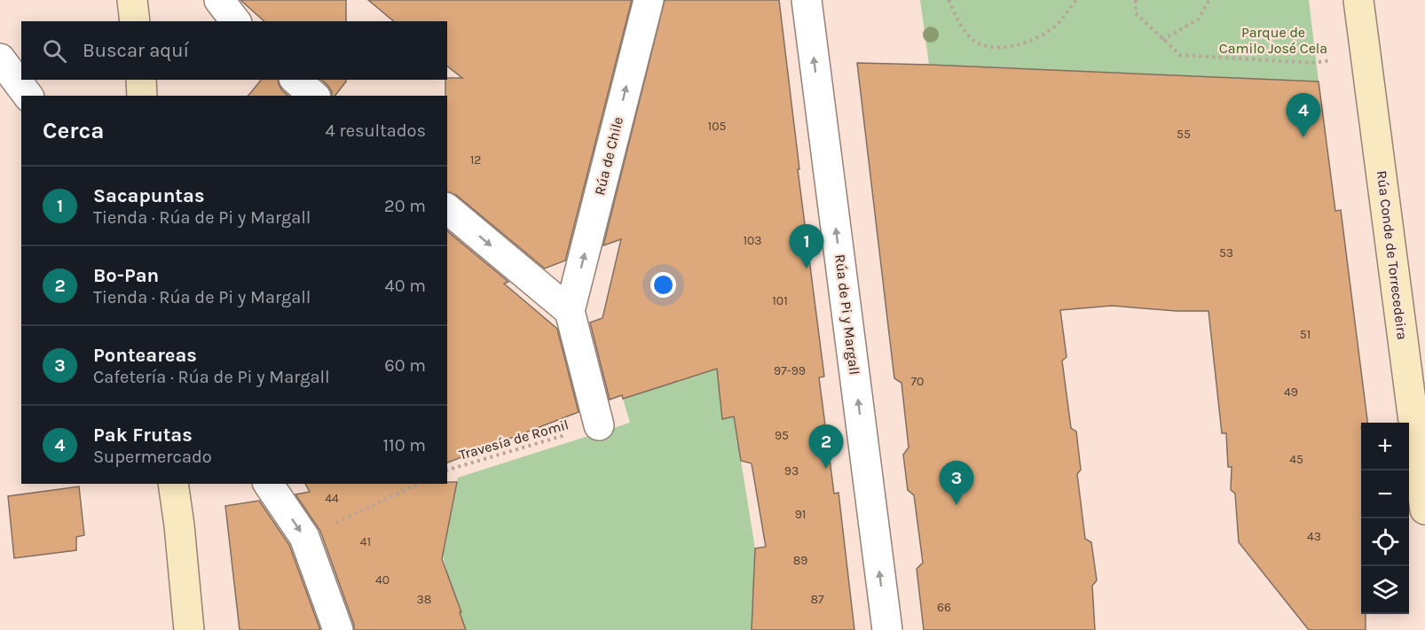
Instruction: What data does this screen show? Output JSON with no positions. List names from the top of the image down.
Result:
{
  "streets": {
    "main road": ["Rúa Conde de Torrecedeira"],
    "street": ["Rúa de Chile", "Rúa de Pi y Margall"],
    "path": ["Travesía de Romil"]
  },
  "one_way": ["Rúa de Chile", "Rúa de Pi y Margall"],
  "parks": ["Parque de Camilo José Cela"],
  "house_numbers": [
    "105",
    "55",
    "12",
    "103",
    "53",
    "101",
    "51",
    "97-99",
    "70",
    "49",
    "95",
    "45",
    "93",
    "44",
    "91",
    "43",
    "41",
    "89",
    "40",
    "38",
    "87",
    "66"
  ],
  "page": {
    "search": "Buscar aquí",
    "pins": [
      "4",
      "1",
      "2",
      "3"
    ],
    "heading": ["Cerca", "4 resultados"],
    "list": [
      {
        "mark": "1",
        "name": "Sacapuntas",
        "note": "Tienda · Rúa de Pi y Margall",
        "value": "20 m"
      },
      {
        "mark": "2",
        "name": "Bo-Pan",
        "note": "Tienda · Rúa de Pi y Margall",
        "value": "40 m"
      },
      {
        "mark": "3",
        "name": "Ponteareas",
        "note": "Cafetería · Rúa de Pi y Margall",
        "value": "60 m"
      },
      {
        "mark": "4",
        "name": "Pak Frutas",
        "note": "Supermercado",
        "value": "110 m"
      }
    ],
    "map_buttons": ["+", "−"]
  }
}
